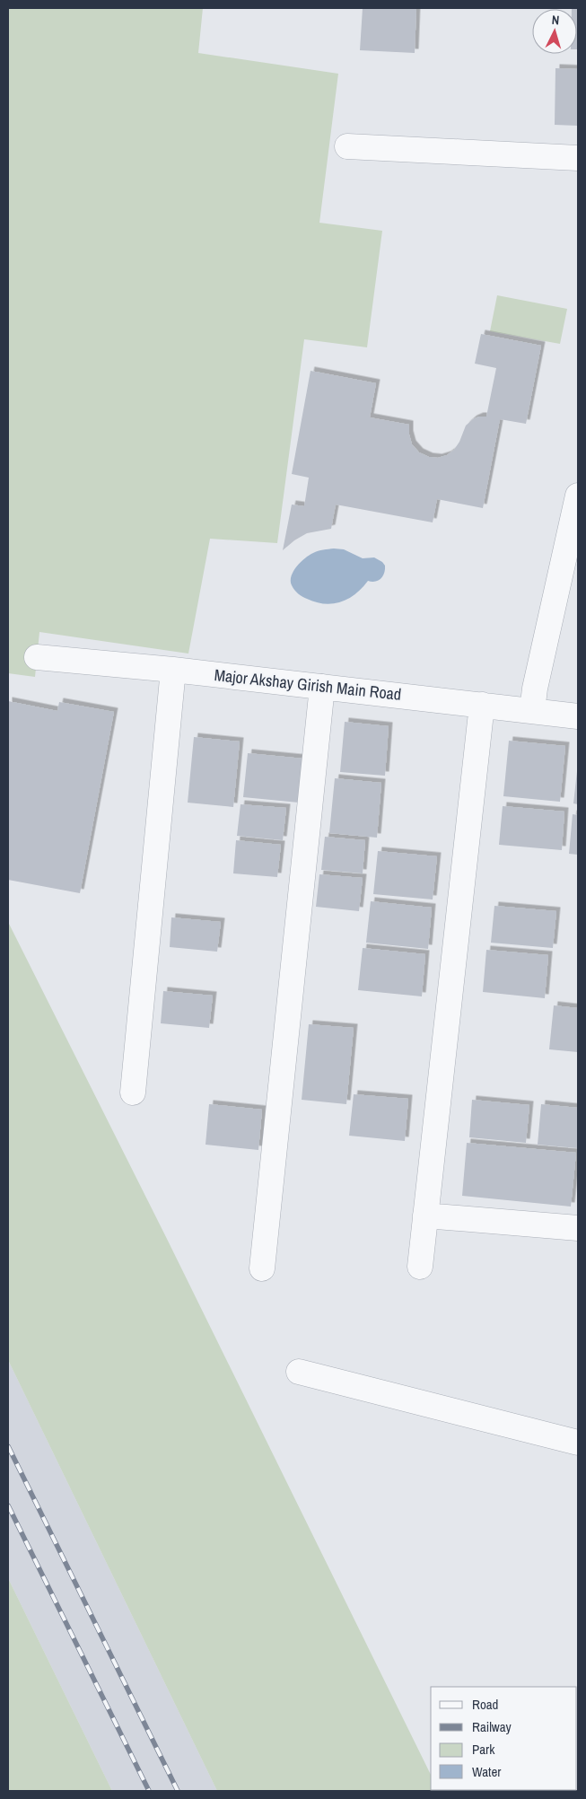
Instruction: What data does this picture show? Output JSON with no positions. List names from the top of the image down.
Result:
{
  "streets": {
    "street": ["Major Akshay Girish Main Road"]
  },
  "legend": [
    "Road",
    "Railway",
    "Park",
    "Water"
  ],
  "north": "top"
}
